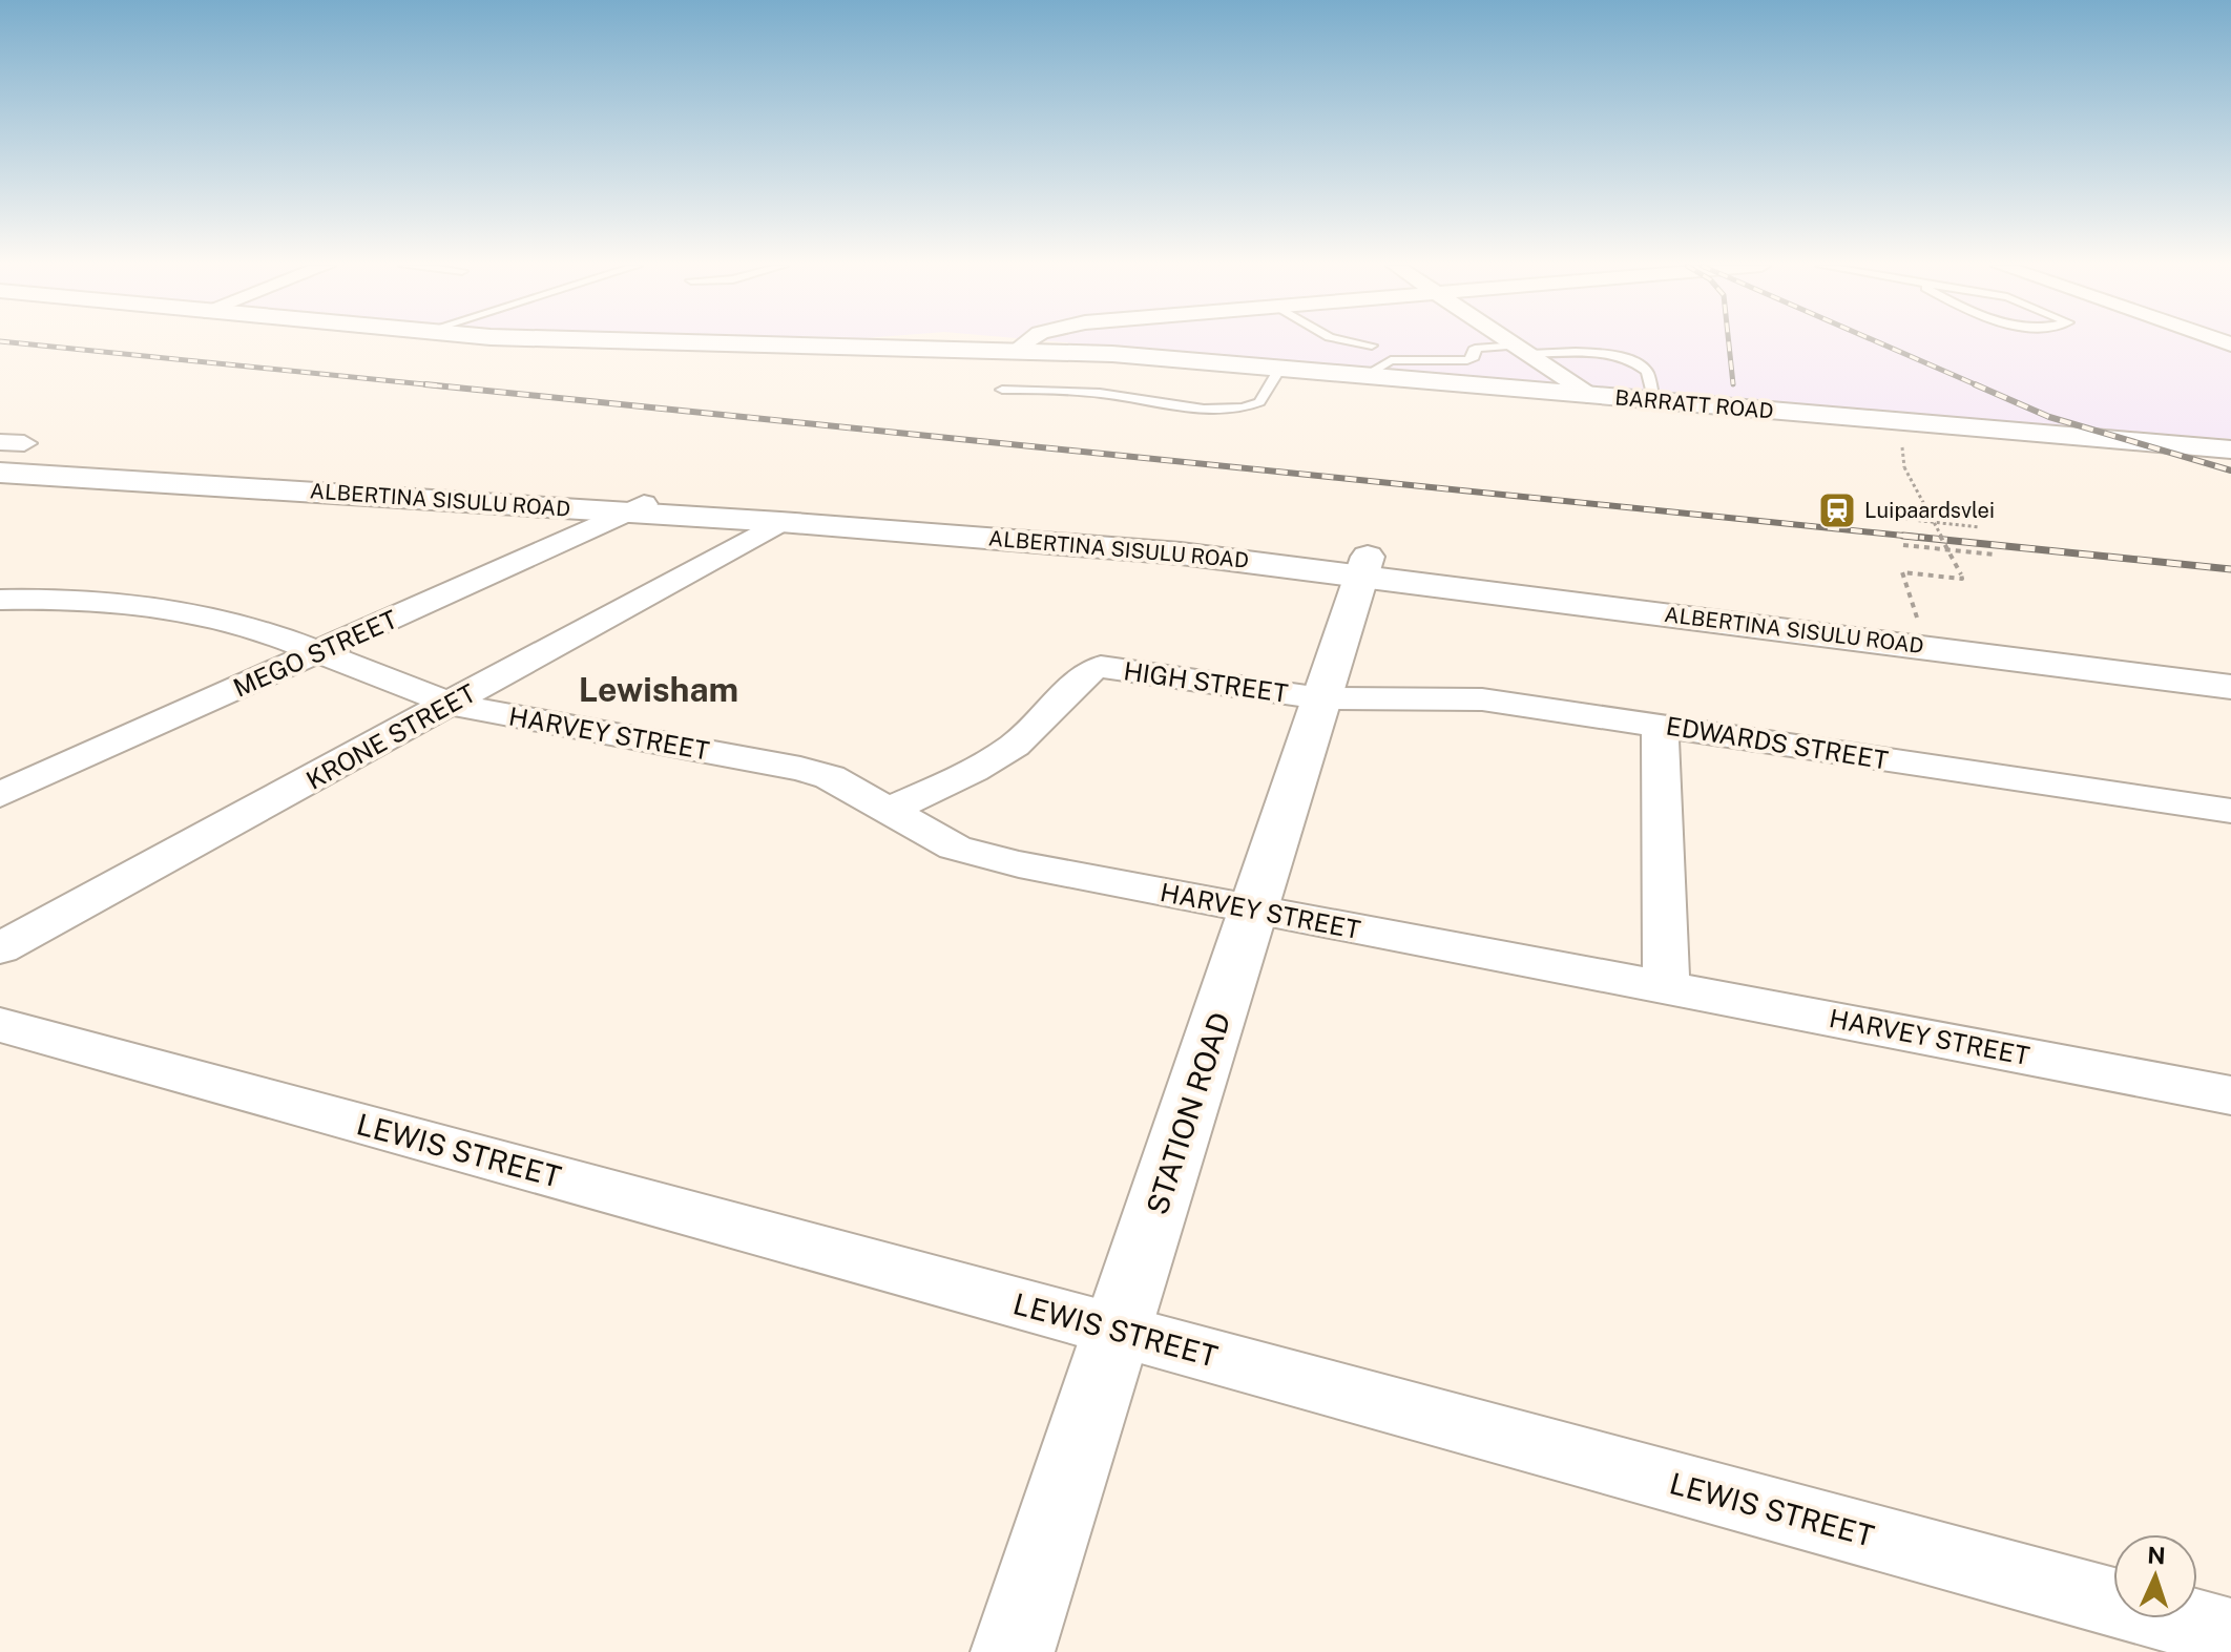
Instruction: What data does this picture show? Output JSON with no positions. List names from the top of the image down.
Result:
{
  "streets": {
    "main road": ["BARRATT ROAD", "ALBERTINA SISULU ROAD", "STATION ROAD"],
    "street": [
      "MEGO STREET",
      "HIGH STREET",
      "HARVEY STREET",
      "KRONE STREET",
      "EDWARDS STREET",
      "LEWIS STREET"
    ]
  },
  "crossings": [
    ["ALBERTINA SISULU ROAD", "MEGO STREET"],
    ["ALBERTINA SISULU ROAD", "KRONE STREET"],
    ["ALBERTINA SISULU ROAD", "STATION ROAD"],
    ["MEGO STREET", "HARVEY STREET"],
    ["HIGH STREET", "HARVEY STREET"],
    ["HIGH STREET", "EDWARDS STREET"],
    ["HIGH STREET", "STATION ROAD"],
    ["HARVEY STREET", "KRONE STREET"],
    ["HARVEY STREET", "STATION ROAD"],
    ["EDWARDS STREET", "STATION ROAD"],
    ["STATION ROAD", "LEWIS STREET"]
  ],
  "districts": ["Lewisham"],
  "places": {
    "station": ["Luipaardsvlei"]
  },
  "north": "top"
}
